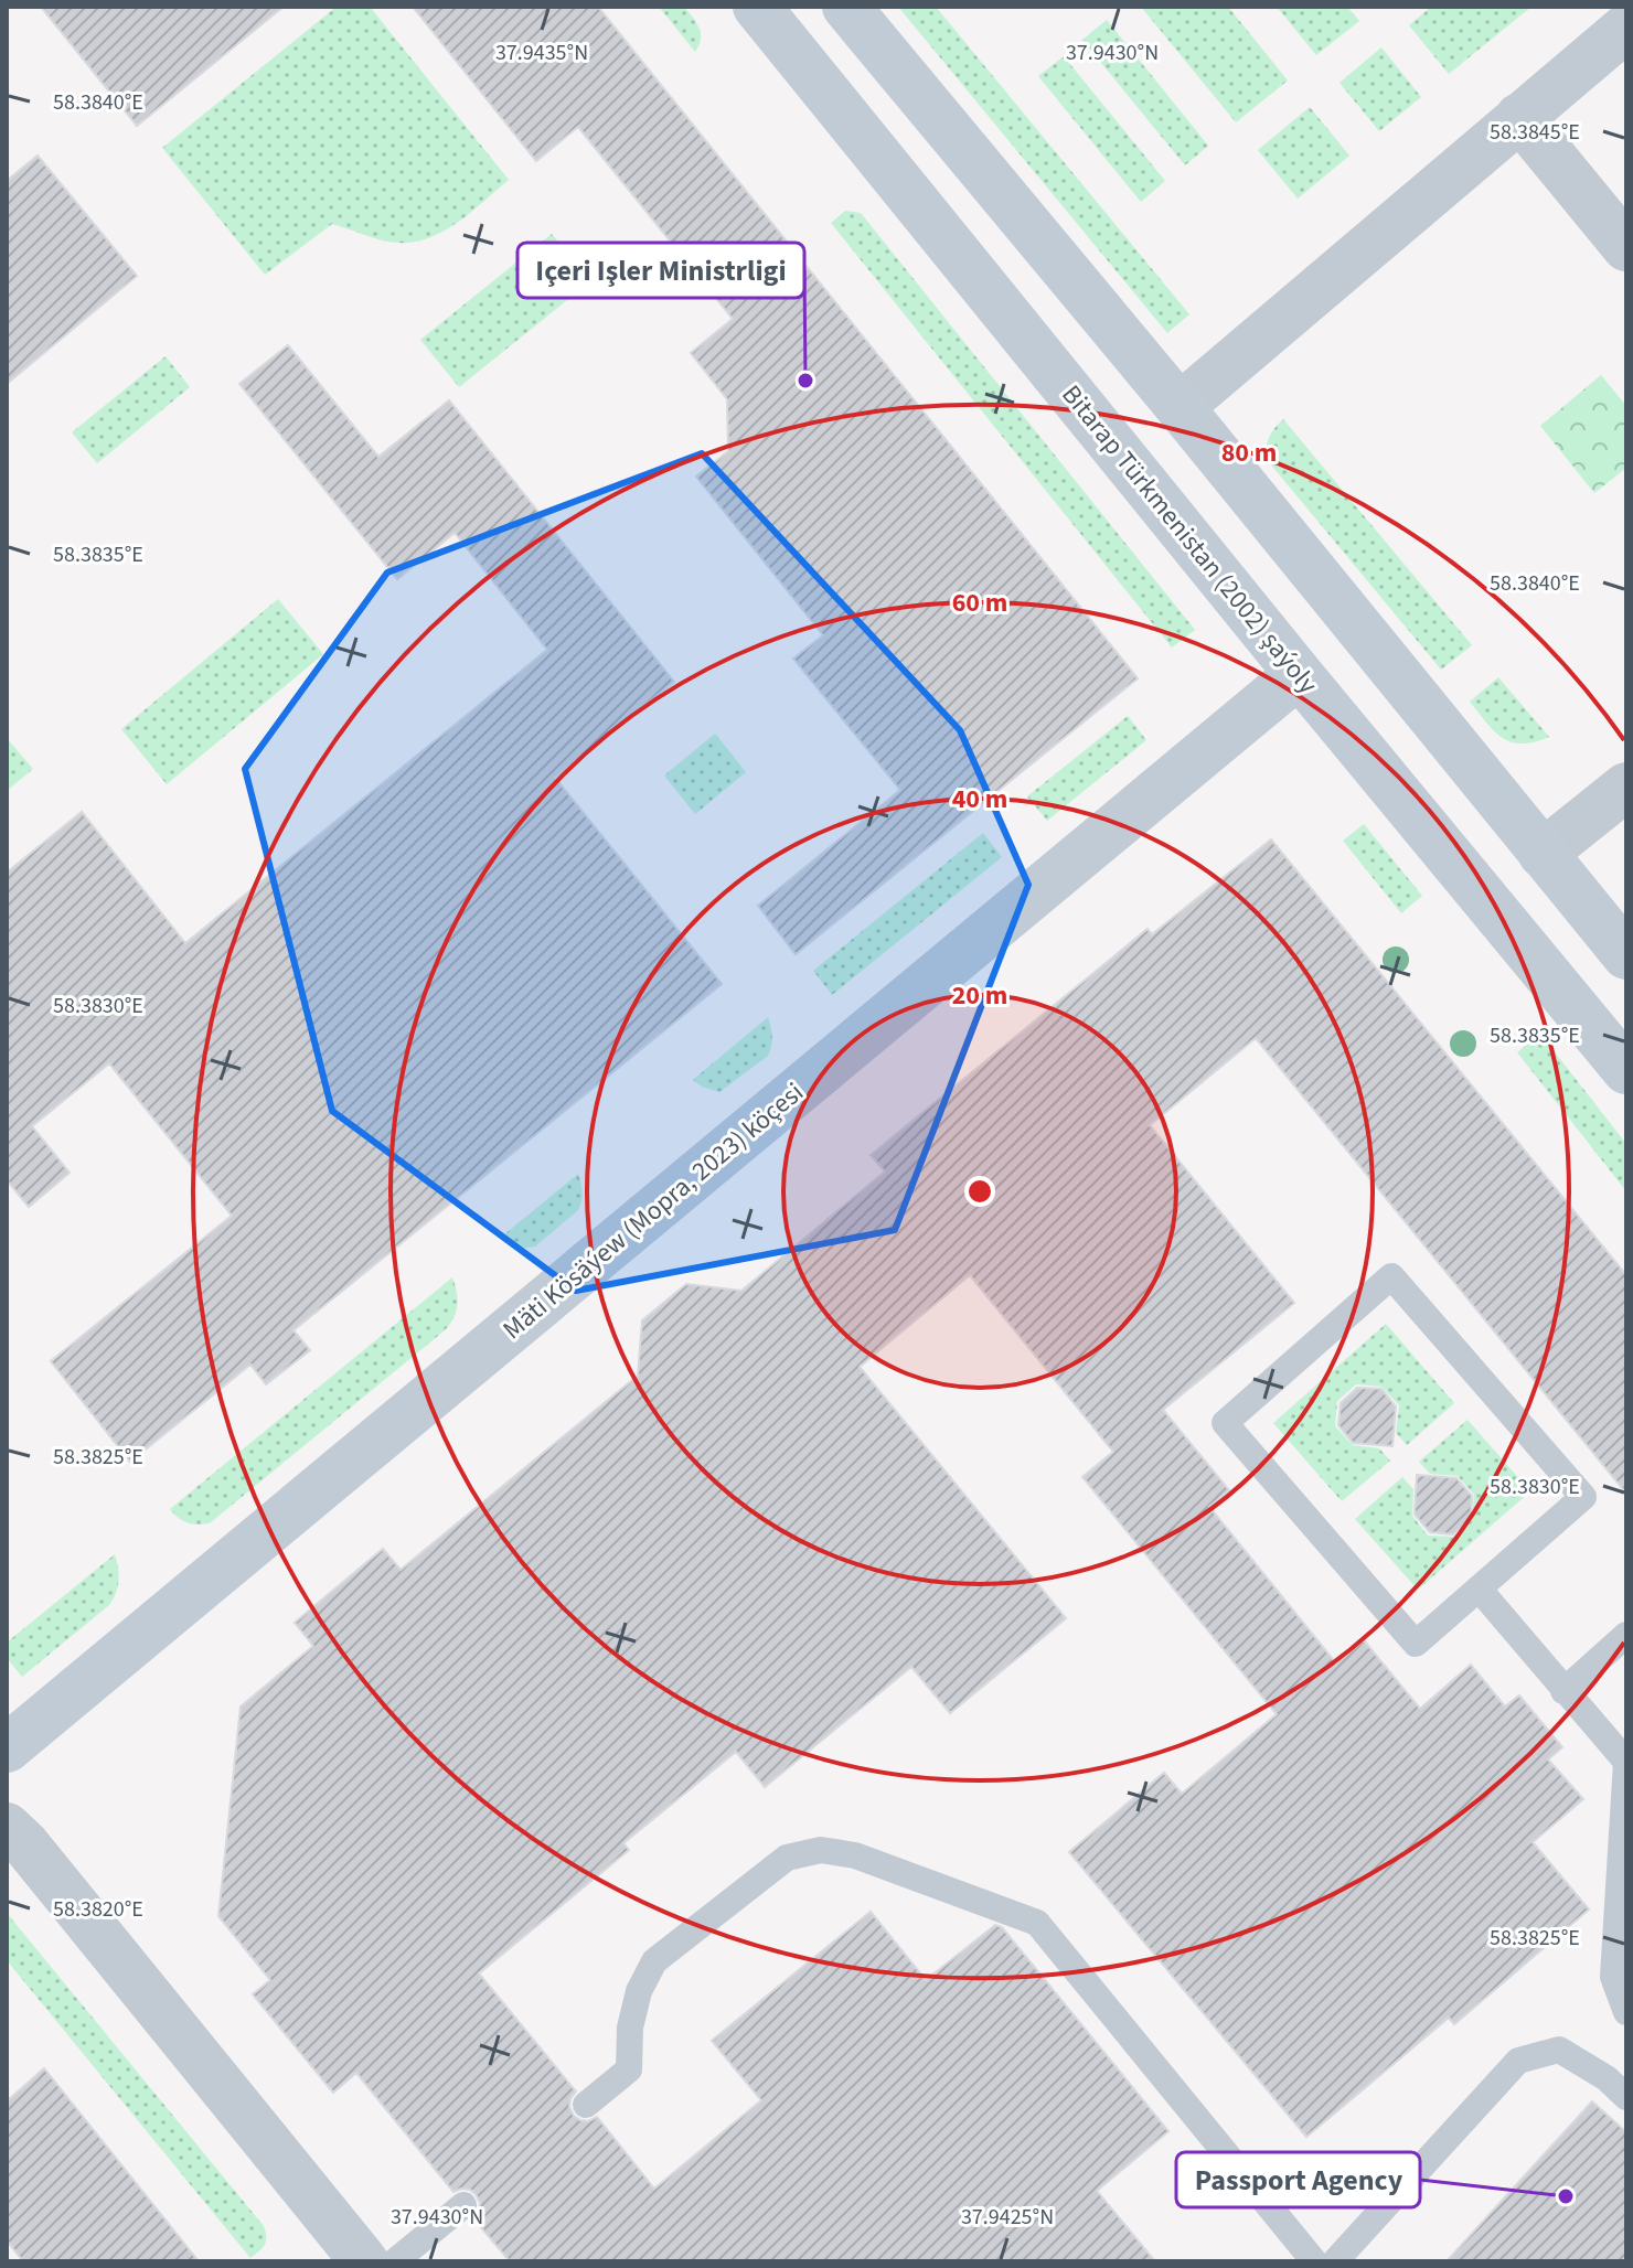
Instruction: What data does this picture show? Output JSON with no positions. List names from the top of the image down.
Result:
{
  "streets": {
    "street": ["Bitarap Türkmenistan (2002) şaýoly", "Mäti Kösäýew (Mopra, 2023) köçesi"]
  },
  "crossings": [
    ["Bitarap Türkmenistan (2002) şaýoly", "Mäti Kösäýew (Mopra, 2023) köçesi"]
  ],
  "places": ["Içeri Işler Ministrligi", "Passport Agency"],
  "coordinates": [
    "37.9435°N",
    "37.9430°N",
    "58.3840°E",
    "58.3845°E",
    "58.3835°E",
    "58.3830°E",
    "58.3825°E",
    "58.3820°E",
    "37.9425°N"
  ],
  "rings": [
    "80 m",
    "60 m",
    "40 m",
    "20 m"
  ]
}
